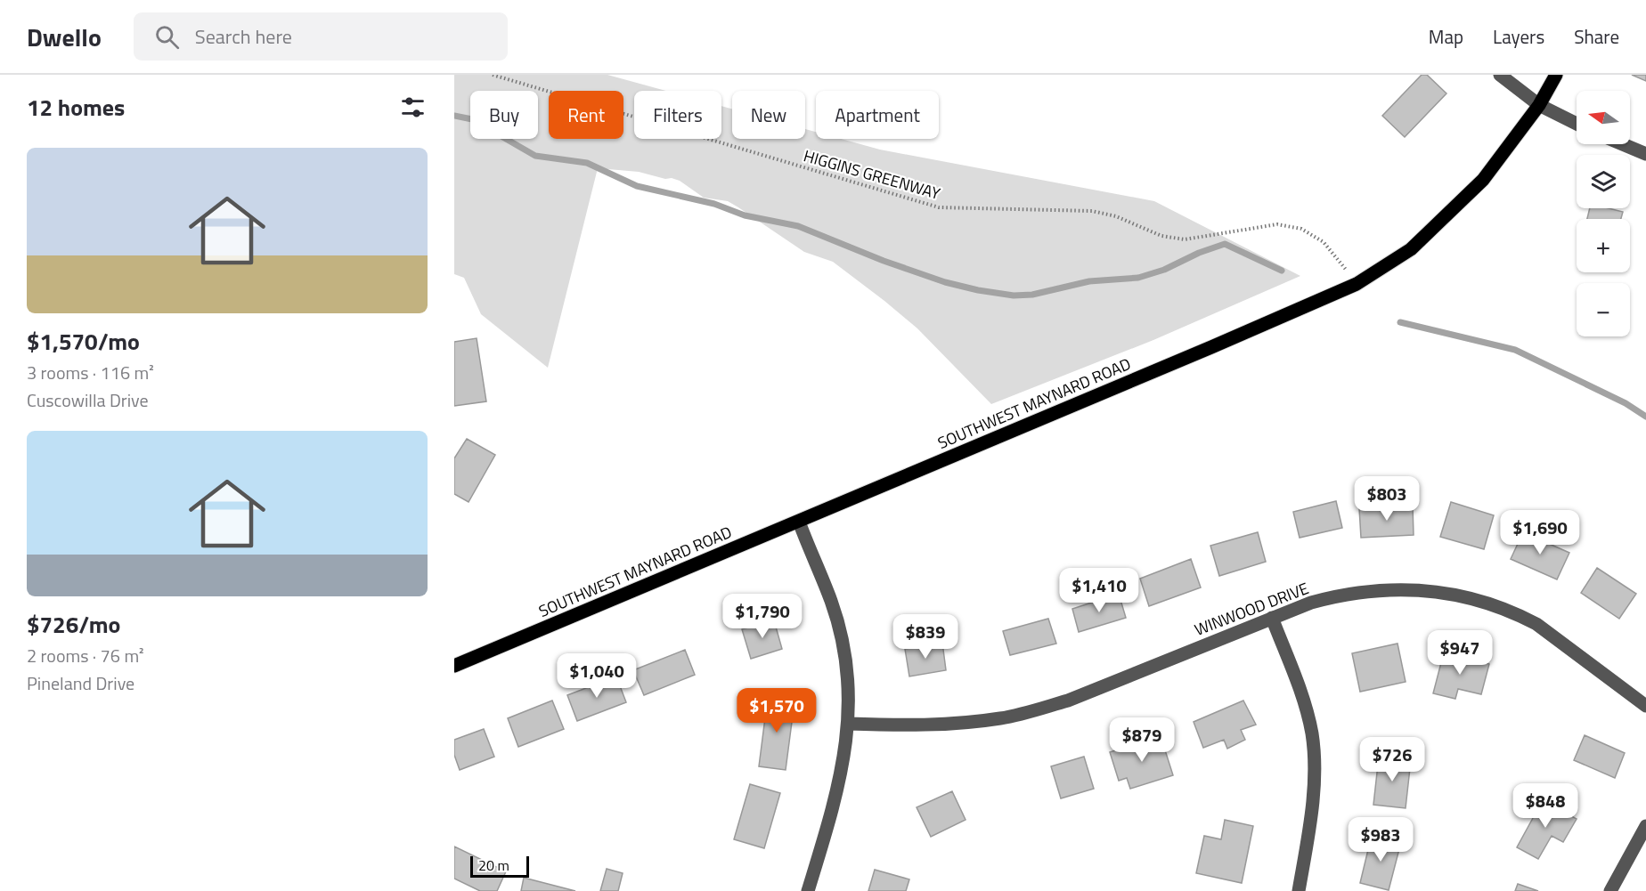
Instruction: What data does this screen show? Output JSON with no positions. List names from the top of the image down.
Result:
{
  "streets": {
    "main road": ["SOUTHWEST MAYNARD ROAD"],
    "street": ["WINWOOD DRIVE"],
    "path": ["HIGGINS GREENWAY"]
  },
  "crossings": [
    ["HIGGINS GREENWAY", "SOUTHWEST MAYNARD ROAD"]
  ],
  "scale_bar": "20 m",
  "north": "left",
  "page": {
    "header": "Dwello",
    "search": "Search here",
    "nav": ["Map", "Layers", "Share"],
    "heading": "12 homes",
    "map_buttons": ["+", "−"],
    "chip": [
      "Buy",
      "Rent",
      "Filters",
      "New",
      "Apartment"
    ],
    "list": [
      {
        "name": "$1,570/mo",
        "note": "3 rooms · 116 m² · Cuscowilla Drive"
      },
      {
        "name": "$726/mo",
        "note": "2 rooms · 76 m² · Pineland Drive"
      }
    ],
    "price": [
      "$803",
      "$1,690",
      "$1,410",
      "$1,790",
      "$839",
      "$947",
      "$1,040",
      "$1,570",
      "$879",
      "$726",
      "$848",
      "$983"
    ],
    "scale": "20 m"
  }
}
